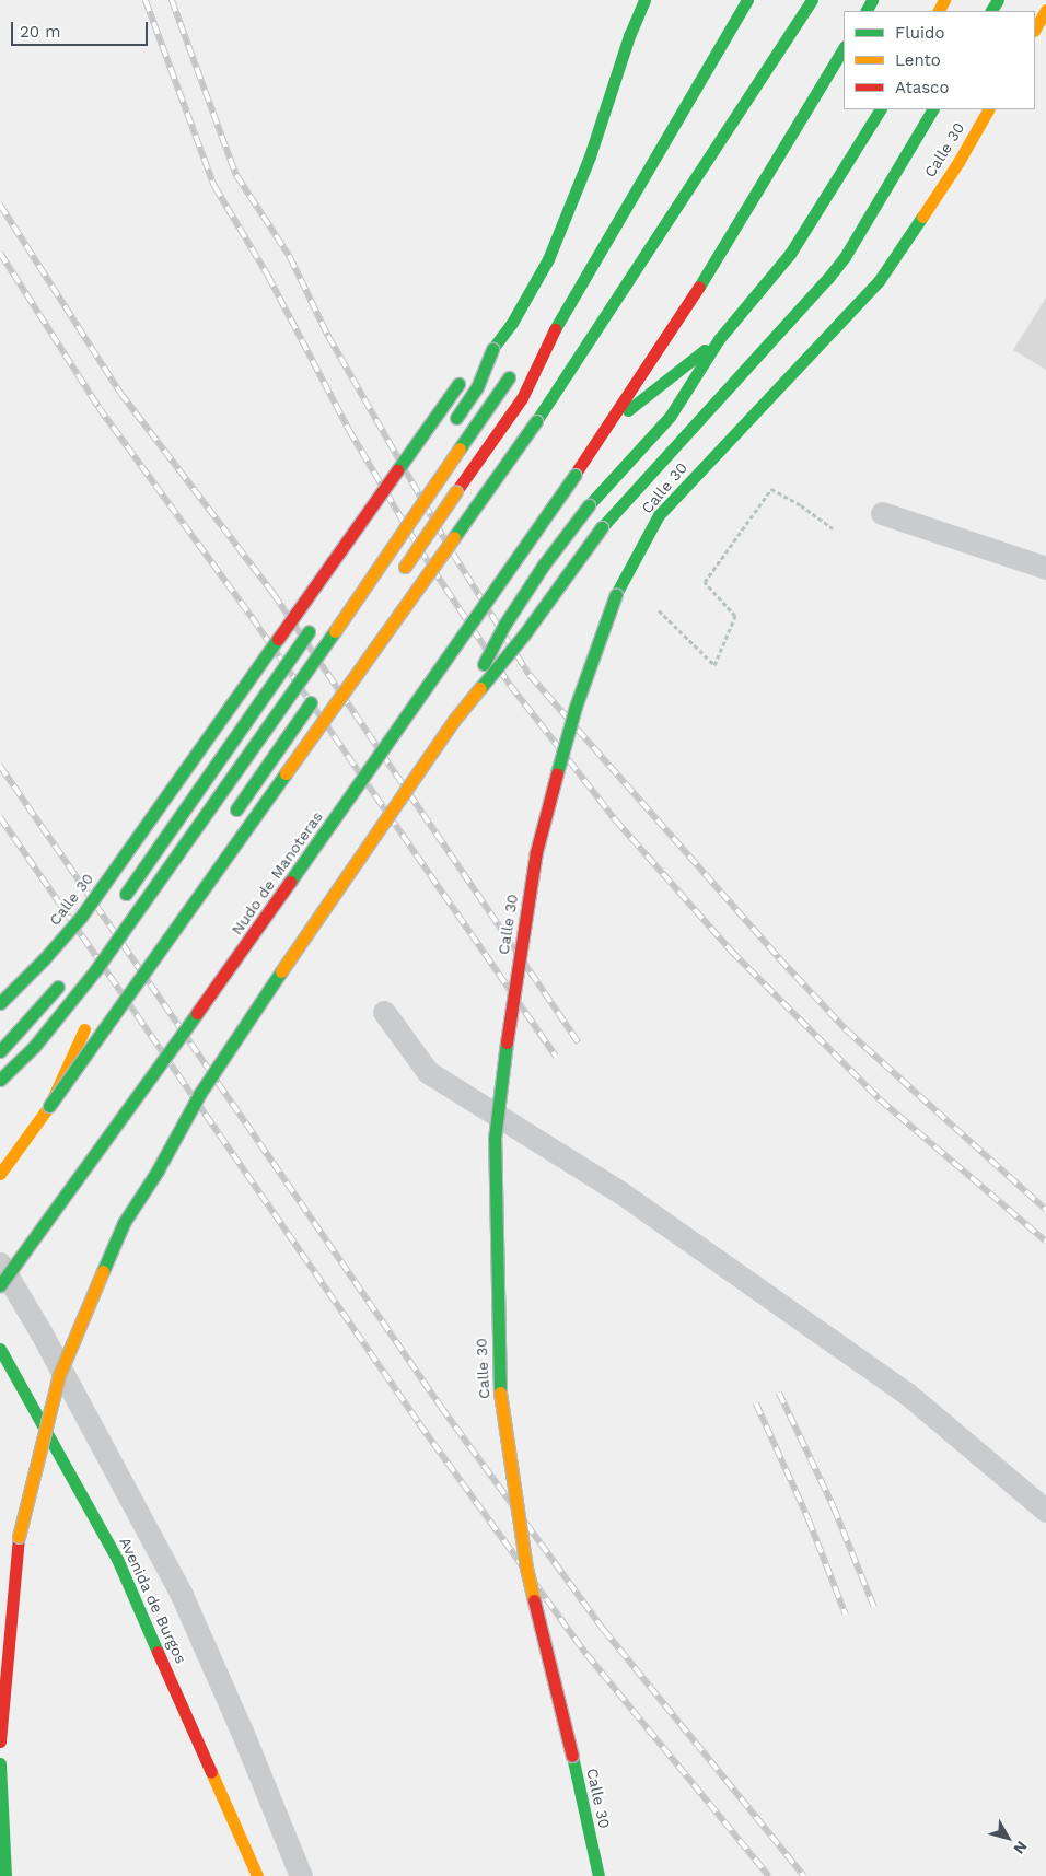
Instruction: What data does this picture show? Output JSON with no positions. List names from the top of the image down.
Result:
{
  "streets": {
    "main road": ["Calle 30", "Nudo de Manoteras", "Avenida de Burgos"]
  },
  "legend": ["Fluido", "Lento", "Atasco"],
  "scale_bar": "20 m",
  "north": "bottom right"
}
